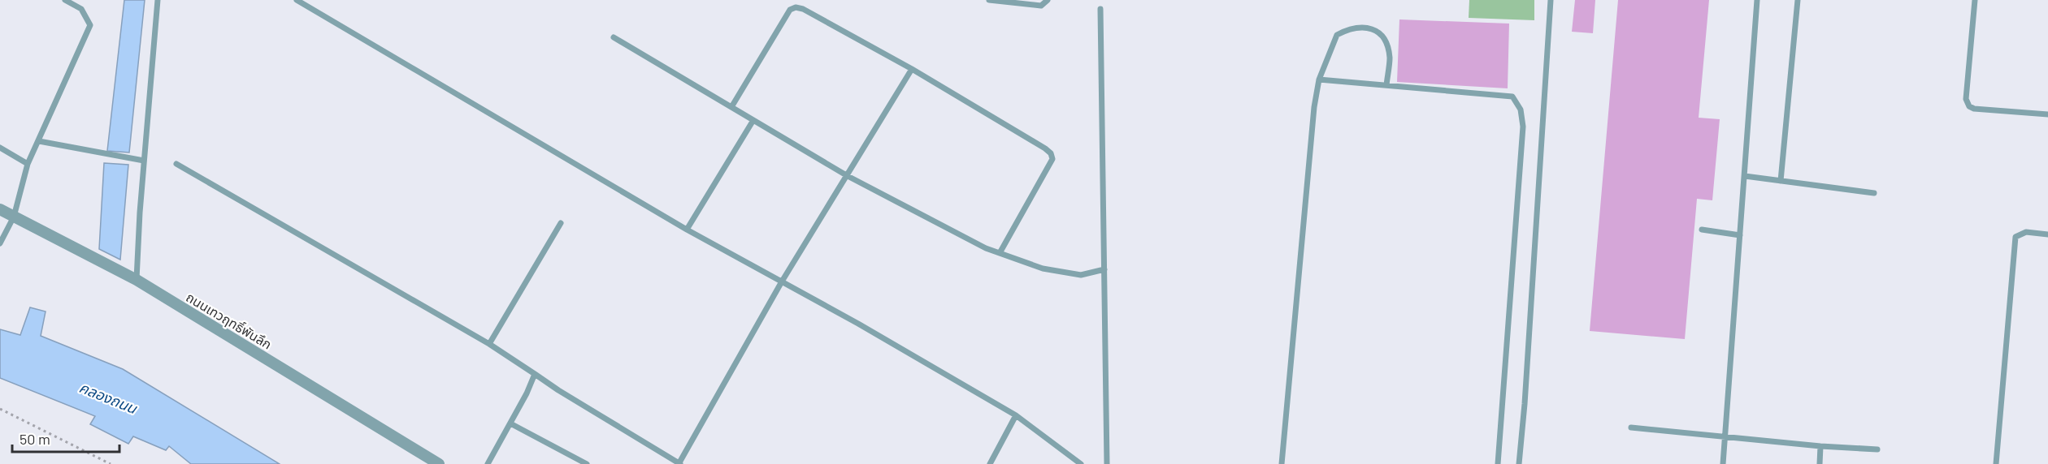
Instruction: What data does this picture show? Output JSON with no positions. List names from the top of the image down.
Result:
{
  "streets": {
    "street": ["ถนนเทวฤทธิ์พันลึก"]
  },
  "water": ["คลองถนน"],
  "scale_bar": "50 m"
}
